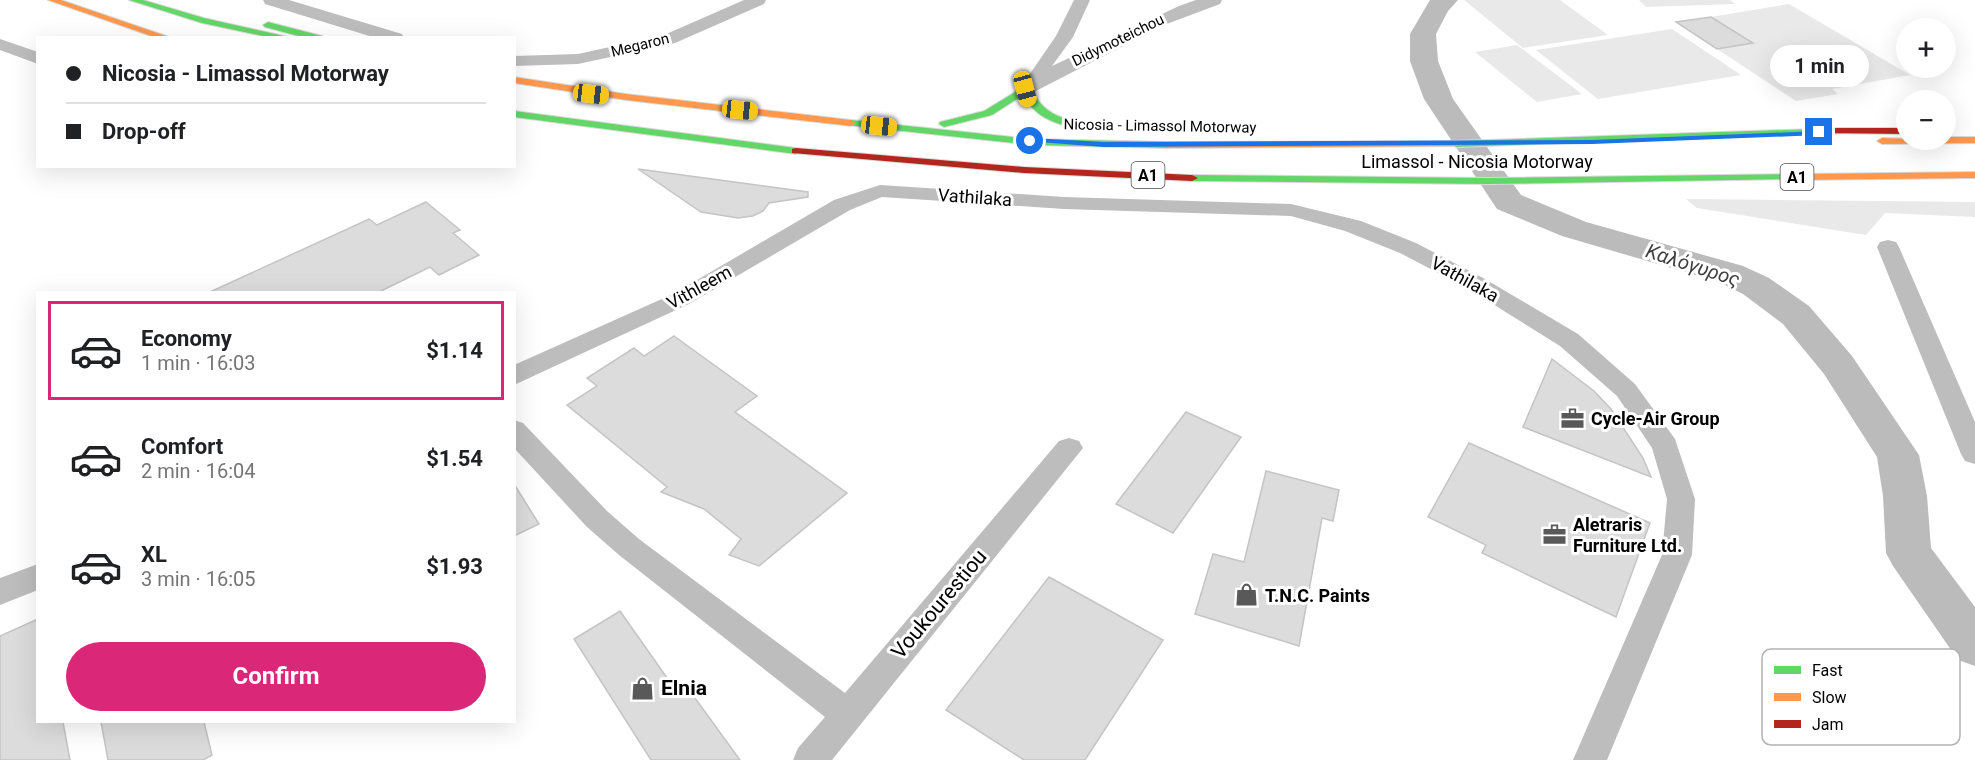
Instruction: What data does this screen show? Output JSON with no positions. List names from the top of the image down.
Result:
{
  "streets": {
    "highway": ["Nicosia - Limassol Motorway", "Limassol - Nicosia Motorway", "A1"],
    "street": [
      "Didymoteichou",
      "Megaron",
      "Vathilaka",
      "Vithleem",
      "Voukourestiou"
    ]
  },
  "crossings": [
    ["Vathilaka", "Vithleem"]
  ],
  "water": ["Καλόγυρος"],
  "places": {
    "office": ["Cycle-Air Group", "Aletraris Furniture Ltd."],
    "shop": ["T.N.C. Paints", "Elnia"]
  },
  "legend": ["Fast", "Slow", "Jam"],
  "page": {
    "map_buttons": ["+", "−"],
    "banner": ["Nicosia - Limassol Motorway", "Drop-off"],
    "bubble": "1 min",
    "list": [
      {
        "name": "Economy",
        "note": "1 min · 16:03",
        "value": "$1.14"
      },
      {
        "name": "Comfort",
        "note": "2 min · 16:04",
        "value": "$1.54"
      },
      {
        "name": "XL",
        "note": "3 min · 16:05",
        "value": "$1.93"
      }
    ],
    "buttons": "Confirm"
  }
}
